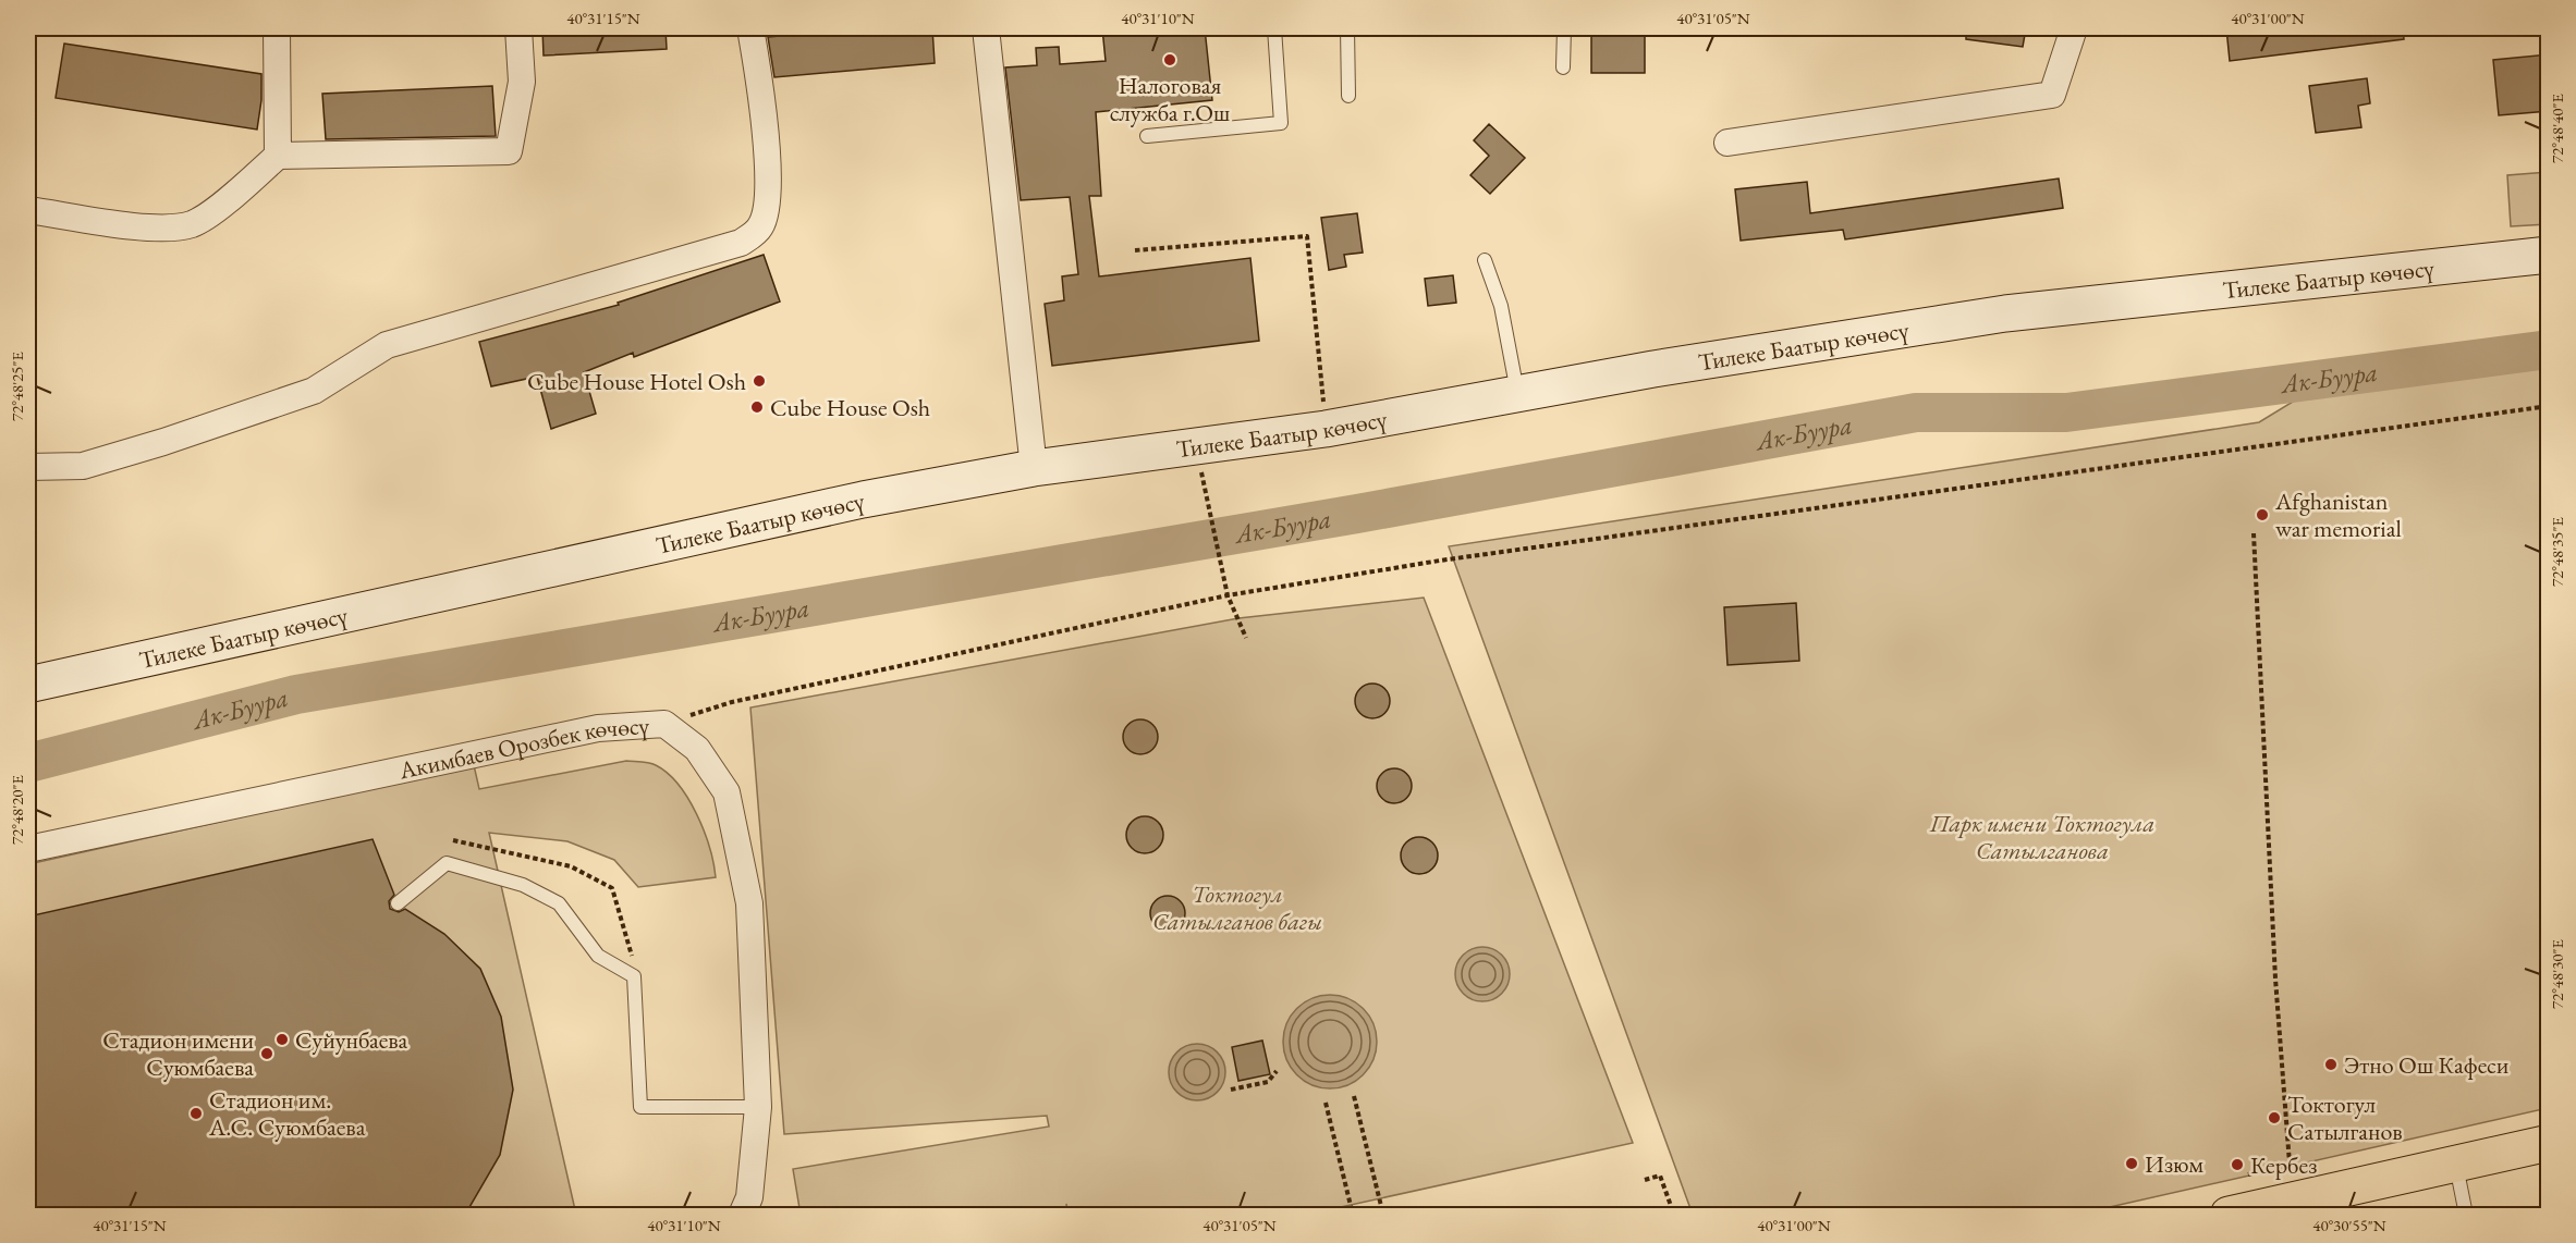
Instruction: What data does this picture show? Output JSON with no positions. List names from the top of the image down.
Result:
{
  "streets": {
    "street": ["Тилеке Баатыр көчөсү", "Акимбаев Орозбек көчөсү"]
  },
  "water": ["Ак-Буура"],
  "parks": ["Парк имени Токтогула Сатылганова", "Токтогул Сатылганов багы"],
  "places": [
    "Налоговая служба г.Ош",
    "Cube House Hotel Osh",
    "Cube House Osh",
    "Afghanistan war memorial",
    "Суйунбаева",
    "Стадион имени Суюмбаева",
    "Этно Ош Кафеси",
    "Стадион им. А.С. Суюмбаева",
    "Токтогул Сатылганов",
    "Изюм",
    "Кербез"
  ],
  "coordinates": [
    "40°31'15\"N",
    "40°31'10\"N",
    "40°31'05\"N",
    "40°31'00\"N",
    "72°48'40\"E",
    "72°48'25\"E",
    "72°48'35\"E",
    "72°48'20\"E",
    "72°48'30\"E",
    "40°30'55\"N"
  ]
}
